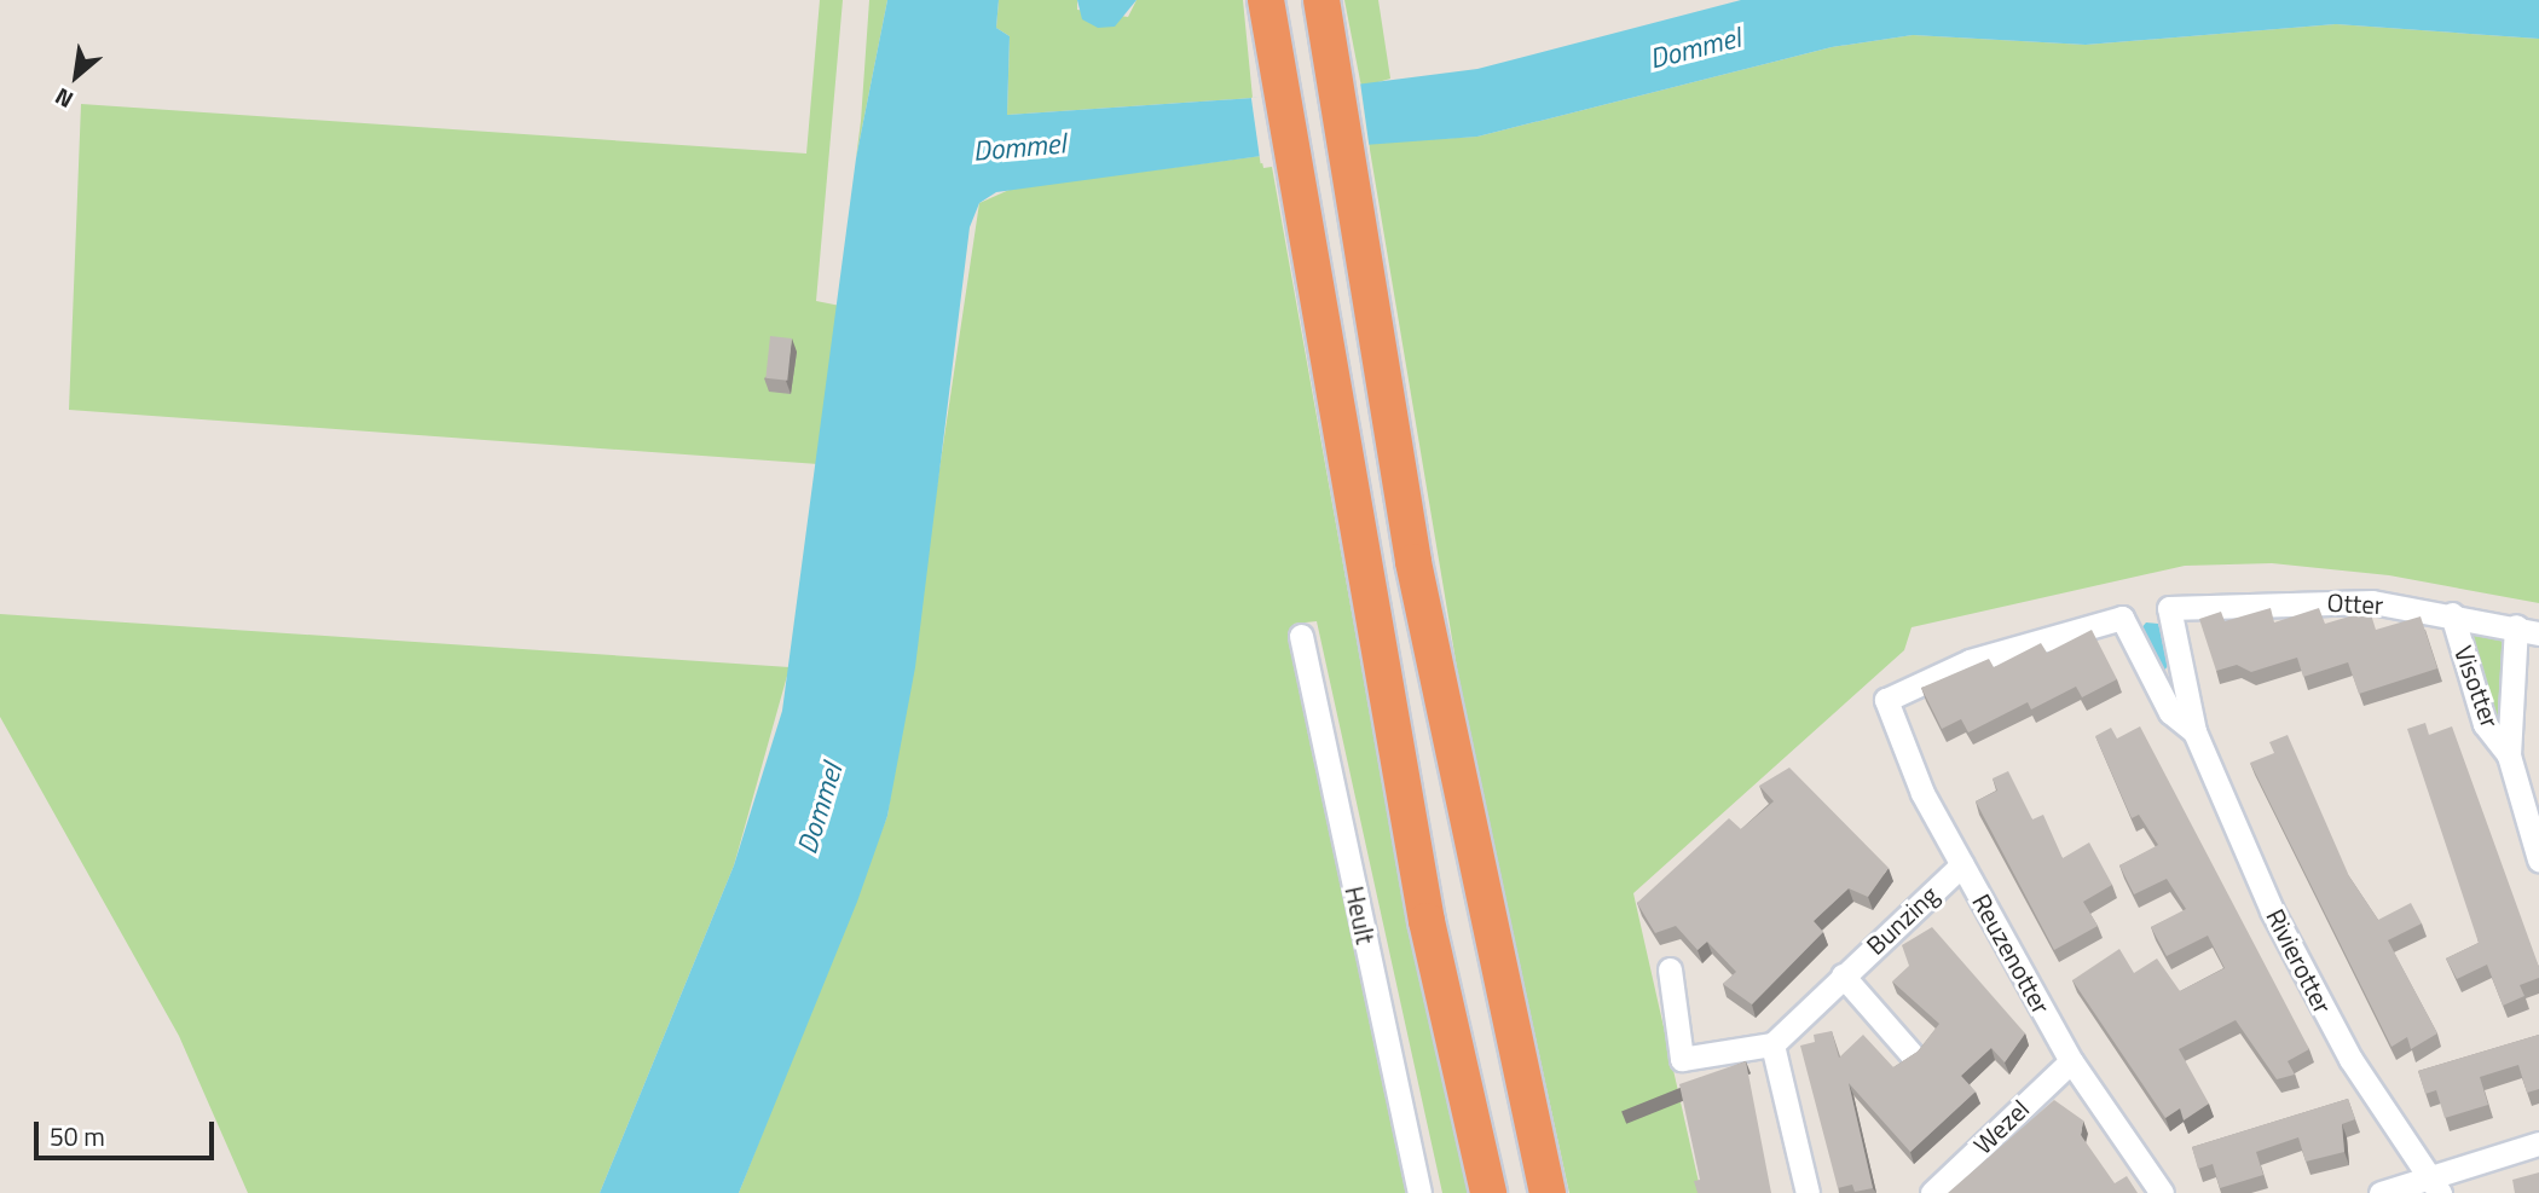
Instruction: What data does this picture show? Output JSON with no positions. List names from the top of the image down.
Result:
{
  "streets": {
    "street": [
      "Otter",
      "Visotter",
      "Heult",
      "Bunzing",
      "Reuzenotter",
      "Rivierotter",
      "Wezel"
    ]
  },
  "crossings": [
    ["Otter", "Visotter"],
    ["Otter", "Rivierotter"],
    ["Bunzing", "Reuzenotter"],
    ["Reuzenotter", "Rivierotter"],
    ["Reuzenotter", "Wezel"]
  ],
  "water": ["Dommel"],
  "scale_bar": "50 m",
  "north": "bottom left"
}
